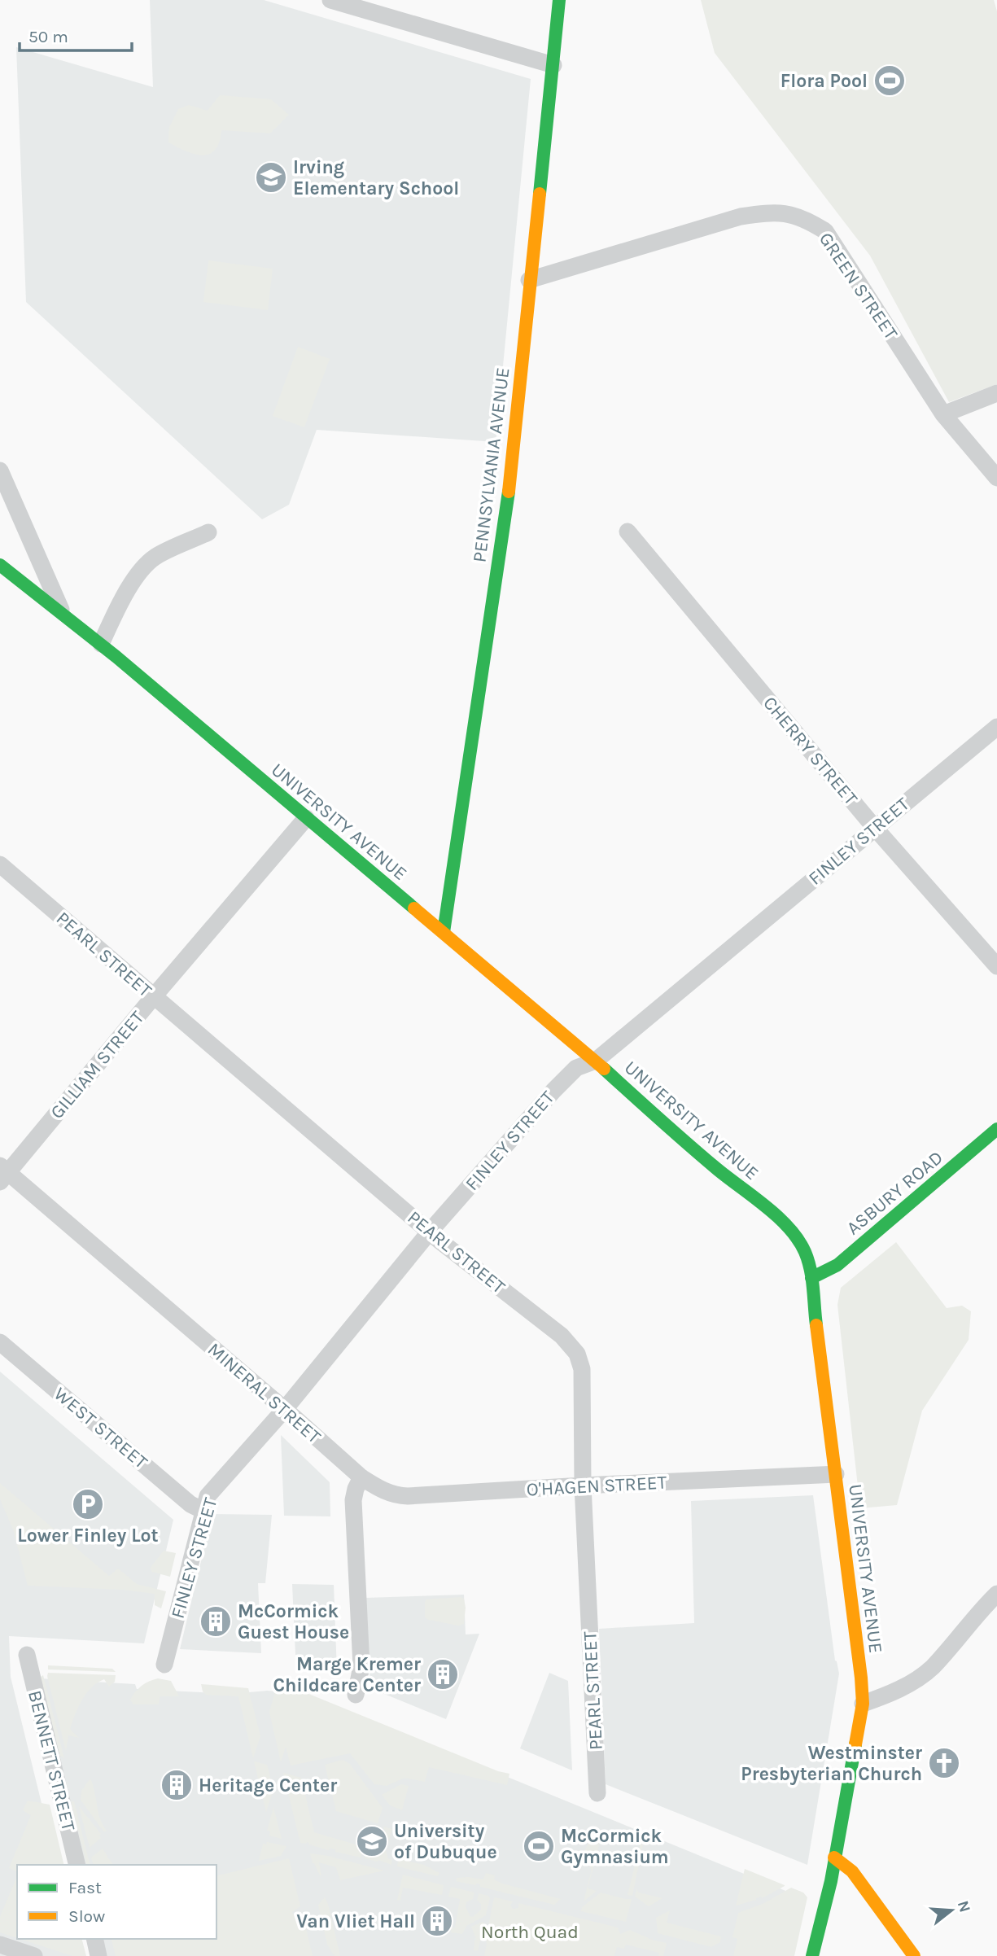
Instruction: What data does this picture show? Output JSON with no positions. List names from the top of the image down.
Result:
{
  "streets": {
    "main road": ["PENNSYLVANIA AVENUE", "UNIVERSITY AVENUE", "ASBURY ROAD"],
    "street": [
      "GREEN STREET",
      "CHERRY STREET",
      "FINLEY STREET",
      "PEARL STREET",
      "GILLIAM STREET",
      "MINERAL STREET",
      "WEST STREET",
      "O'HAGEN STREET",
      "BENNETT STREET"
    ]
  },
  "crossings": [
    ["GREEN STREET", "PENNSYLVANIA AVENUE"],
    ["PENNSYLVANIA AVENUE", "UNIVERSITY AVENUE"],
    ["CHERRY STREET", "FINLEY STREET"],
    ["UNIVERSITY AVENUE", "FINLEY STREET"],
    ["UNIVERSITY AVENUE", "GILLIAM STREET"],
    ["UNIVERSITY AVENUE", "ASBURY ROAD"],
    ["UNIVERSITY AVENUE", "O'HAGEN STREET"],
    ["FINLEY STREET", "PEARL STREET"],
    ["FINLEY STREET", "MINERAL STREET"],
    ["FINLEY STREET", "WEST STREET"],
    ["PEARL STREET", "GILLIAM STREET"],
    ["PEARL STREET", "O'HAGEN STREET"],
    ["GILLIAM STREET", "MINERAL STREET"],
    ["MINERAL STREET", "O'HAGEN STREET"]
  ],
  "parks": ["North Quad"],
  "places": {
    "sports": ["Flora Pool", "McCormick Gymnasium"],
    "school or university": ["Irving Elementary School", "University of Dubuque"],
    "parking": ["Lower Finley Lot"],
    "building": [
      "McCormick Guest House",
      "Marge Kremer Childcare Center",
      "Heritage Center",
      "Van Vliet Hall"
    ],
    "church": ["Westminster Presbyterian Church"]
  },
  "legend": ["Fast", "Slow"],
  "scale_bar": "50 m",
  "north": "right"
}
